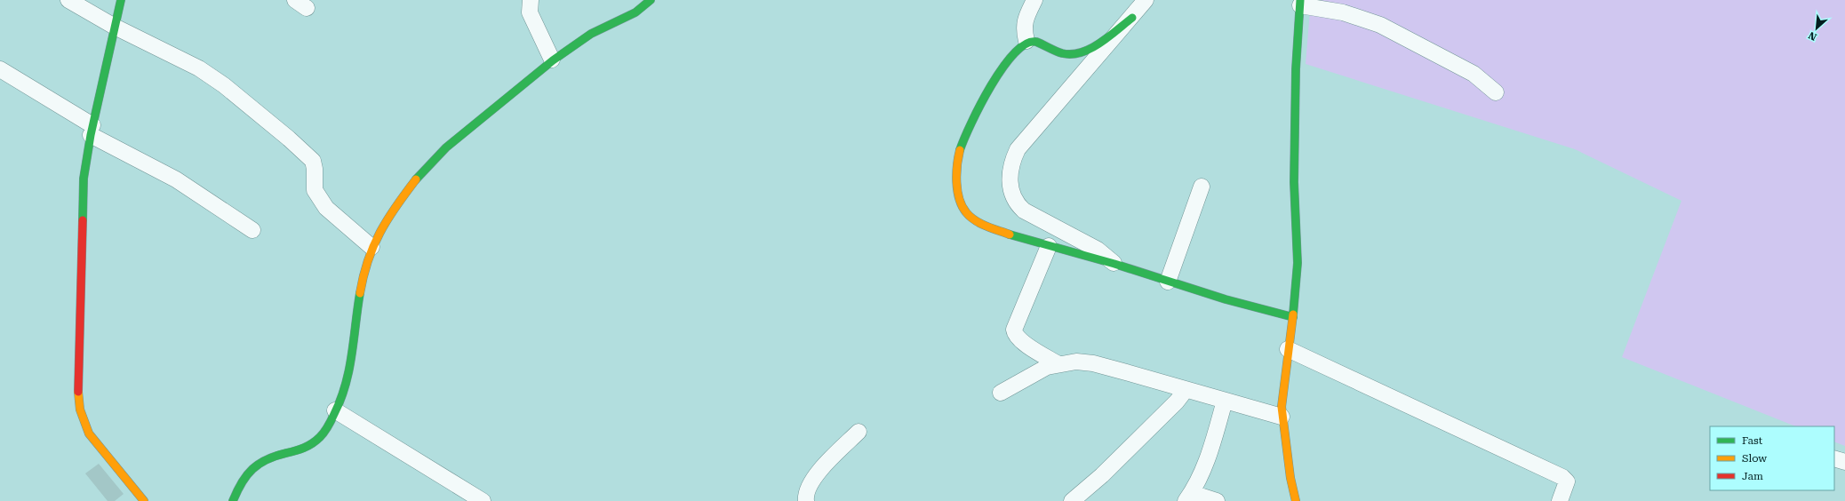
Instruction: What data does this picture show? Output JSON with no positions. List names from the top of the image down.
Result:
{
  "legend": ["Fast", "Slow", "Jam"],
  "north": "bottom left"
}
